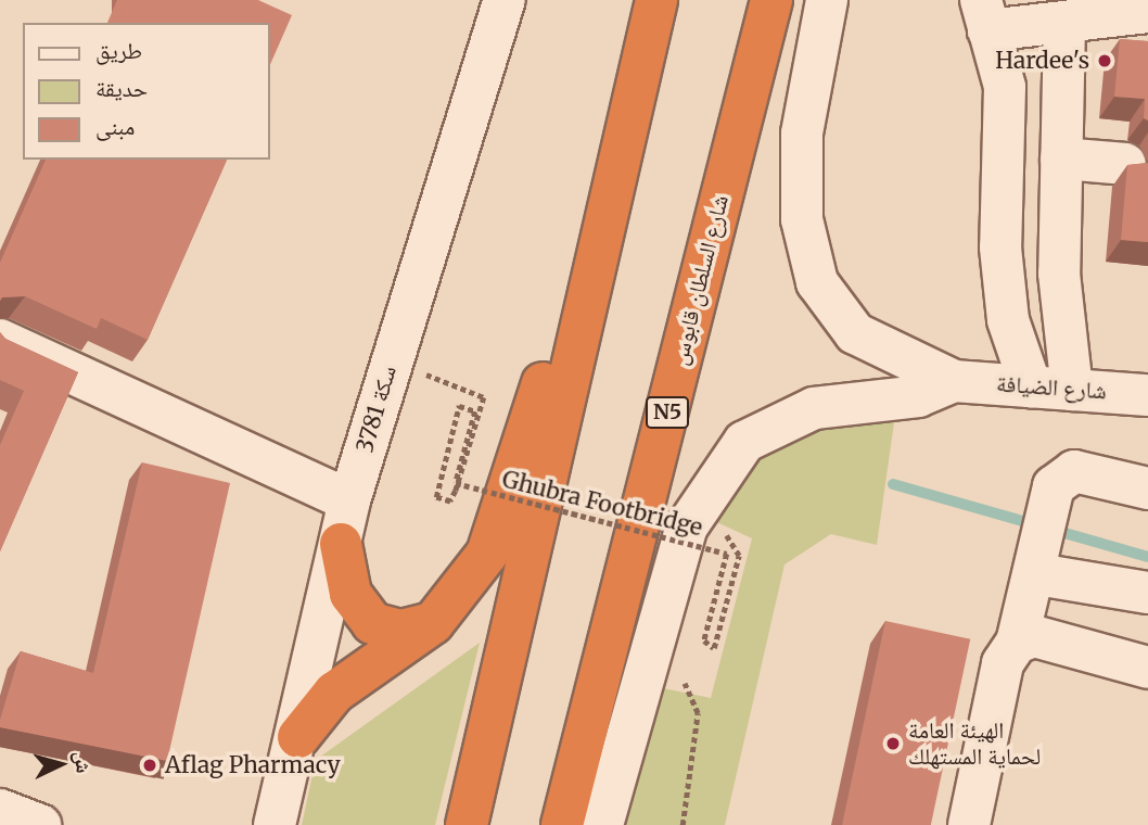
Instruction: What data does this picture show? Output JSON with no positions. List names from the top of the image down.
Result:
{
  "streets": {
    "highway": ["شارع السلطان قابوس", "N5"],
    "street": ["شارع الضيافة", "سكة 3781"],
    "path": ["Ghubra Footbridge"]
  },
  "crossings": [
    ["سكة 3781", "Ghubra Footbridge"]
  ],
  "places": ["Hardee's", "الهيئة العامة لحماية المستهلك", "Aflag Pharmacy"],
  "legend": ["طريق", "حديقة", "مبنى"],
  "north": "right"
}
